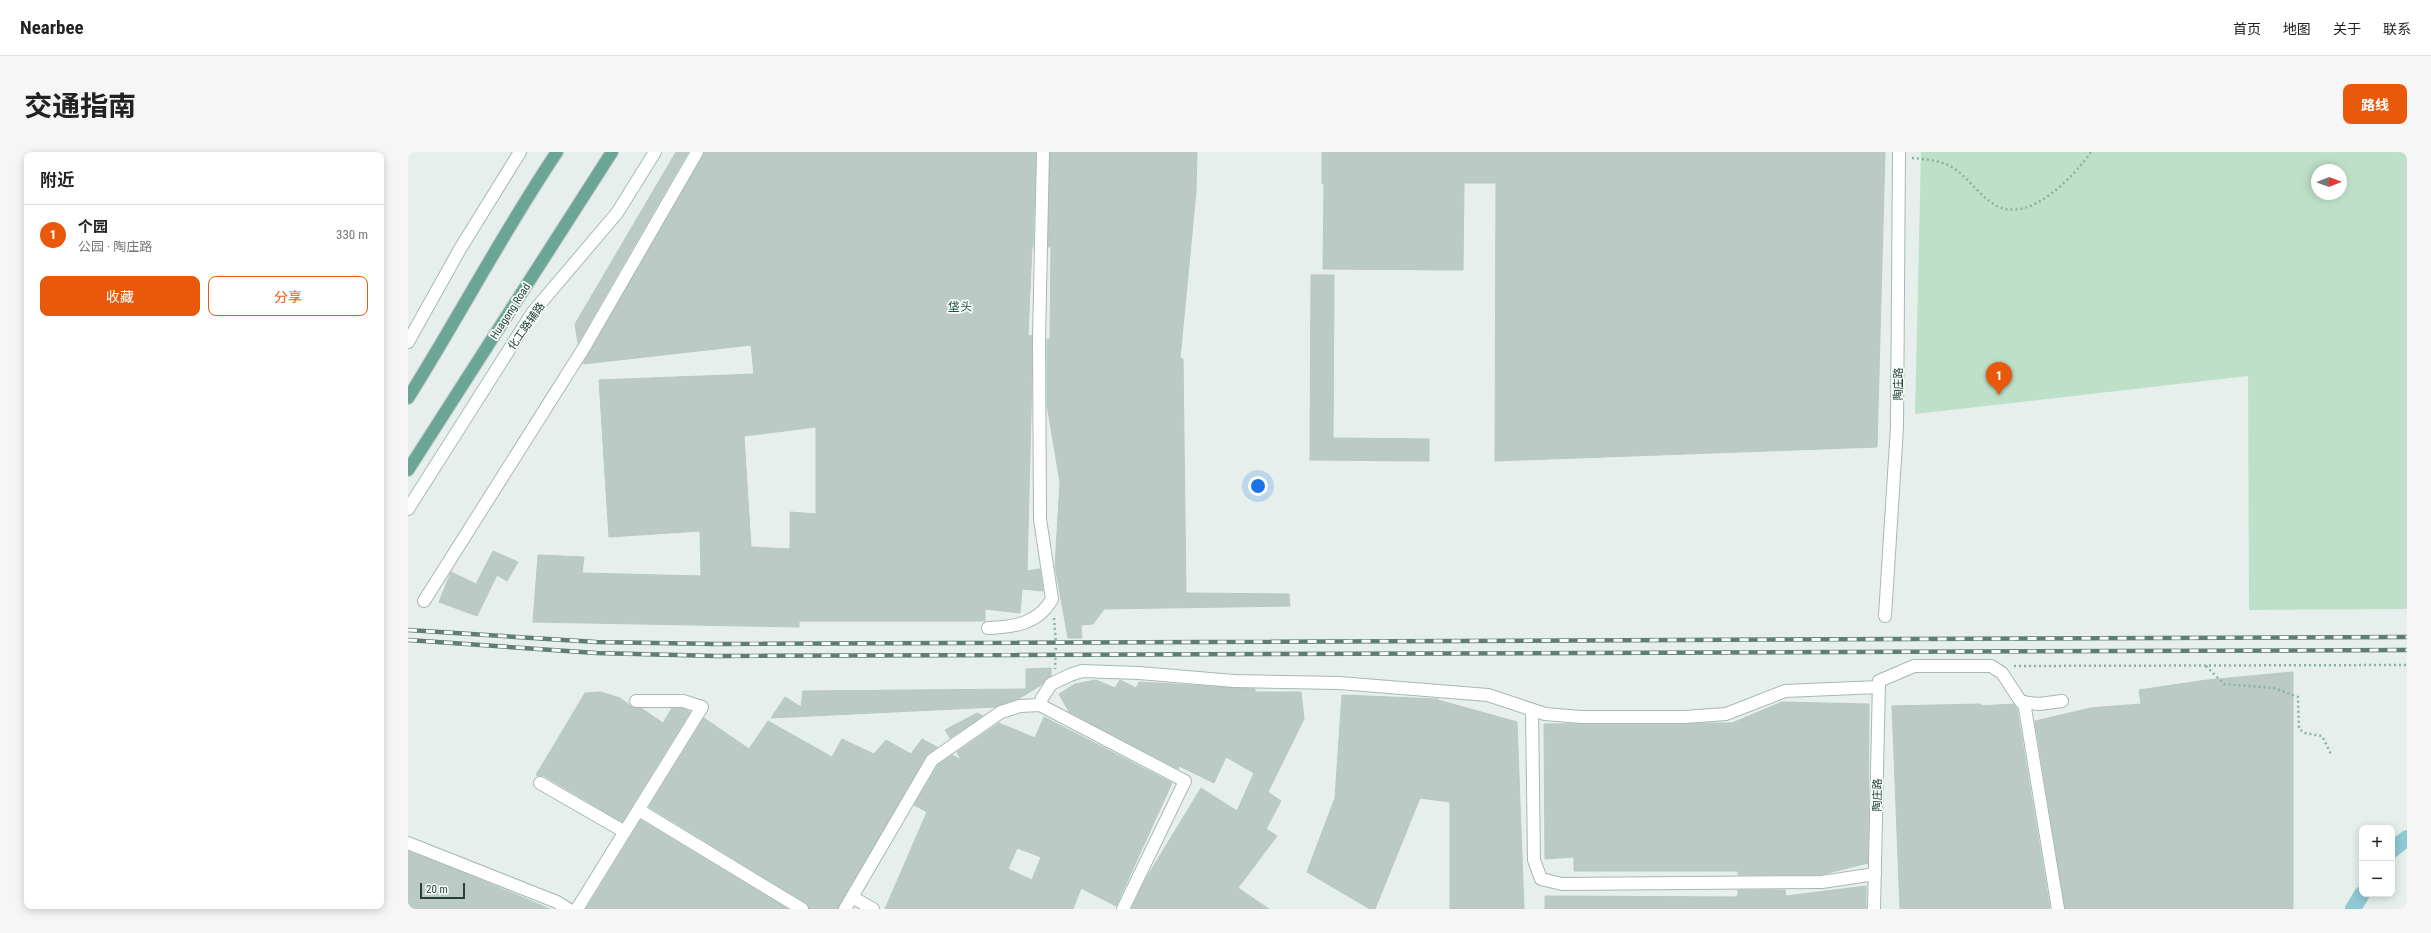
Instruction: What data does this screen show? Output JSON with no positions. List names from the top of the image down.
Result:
{
  "streets": {
    "main road": ["Huagong Road"],
    "street": ["化工路辅路", "陶庄路"]
  },
  "districts": ["垡头"],
  "scale_bar": "20 m",
  "north": "right",
  "page": {
    "header": "Nearbee",
    "nav": [
      "首页",
      "地图",
      "关于",
      "联系"
    ],
    "title": "交通指南",
    "buttons": [
      "路线",
      ["收藏", "分享"]
    ],
    "heading": "附近",
    "list": [
      {
        "mark": "1",
        "name": "个园",
        "note": "公园 · 陶庄路",
        "value": "330 m"
      }
    ],
    "pins": "1",
    "map_buttons": ["+", "−"],
    "scale": "20 m"
  }
}
